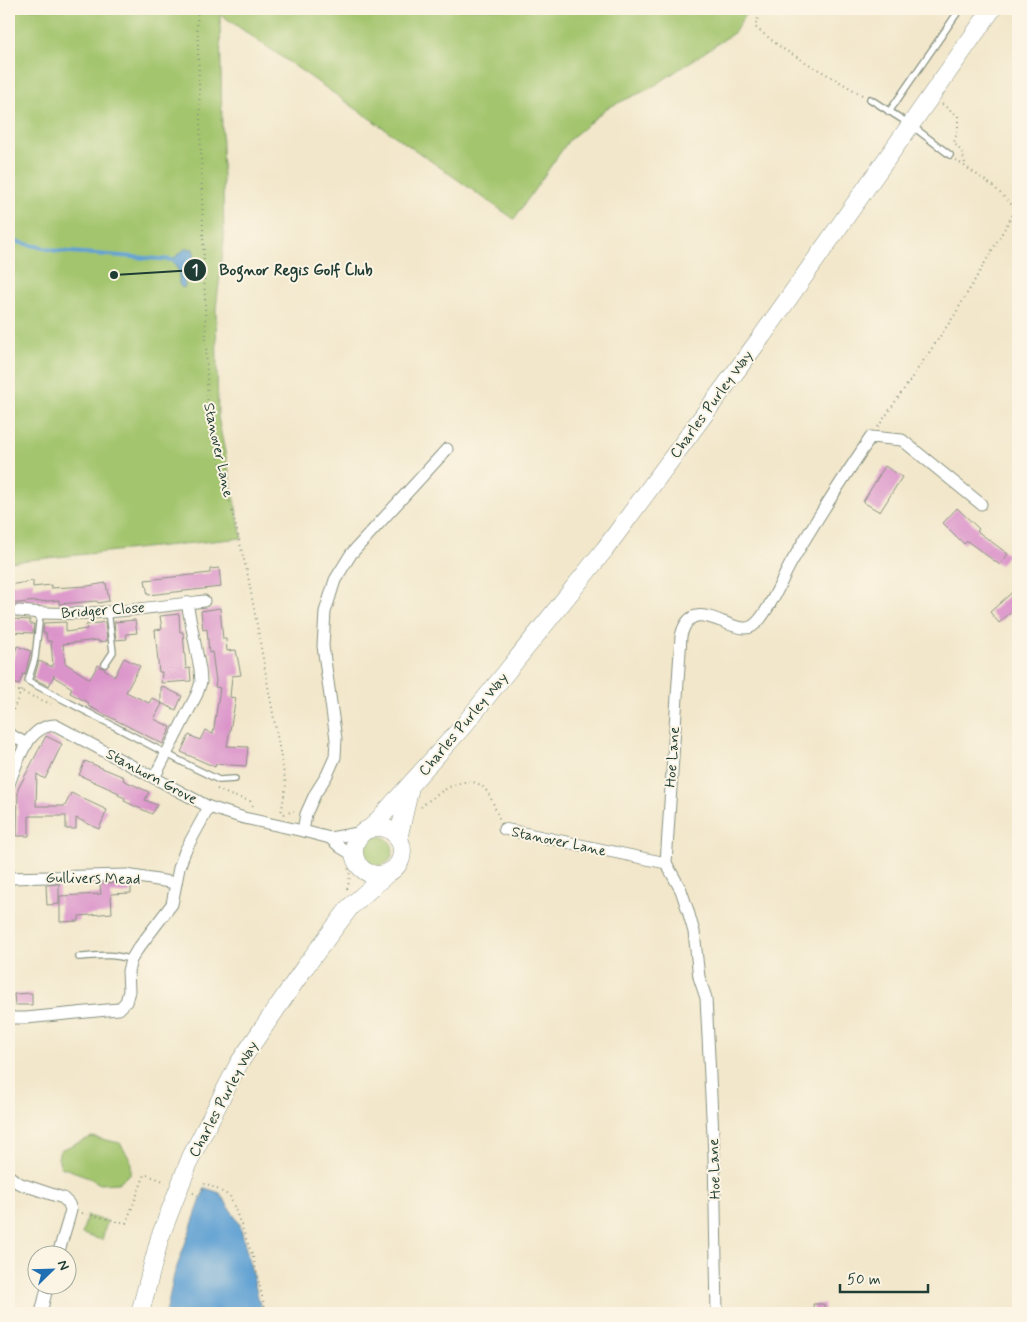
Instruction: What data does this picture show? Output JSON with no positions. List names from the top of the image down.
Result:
{
  "streets": {
    "main road": ["Charles Purley Way"],
    "street": [
      "Stanover Lane",
      "Bridger Close",
      "Hoe Lane",
      "Stanhorn Grove",
      "Gullivers Mead"
    ]
  },
  "crossings": [
    ["Charles Purley Way", "Stanhorn Grove"],
    ["Stanover Lane", "Hoe Lane"],
    ["Stanover Lane", "Stanhorn Grove"]
  ],
  "places": ["Bognor Regis Golf Club"],
  "scale_bar": "50 m",
  "north": "top right"
}
